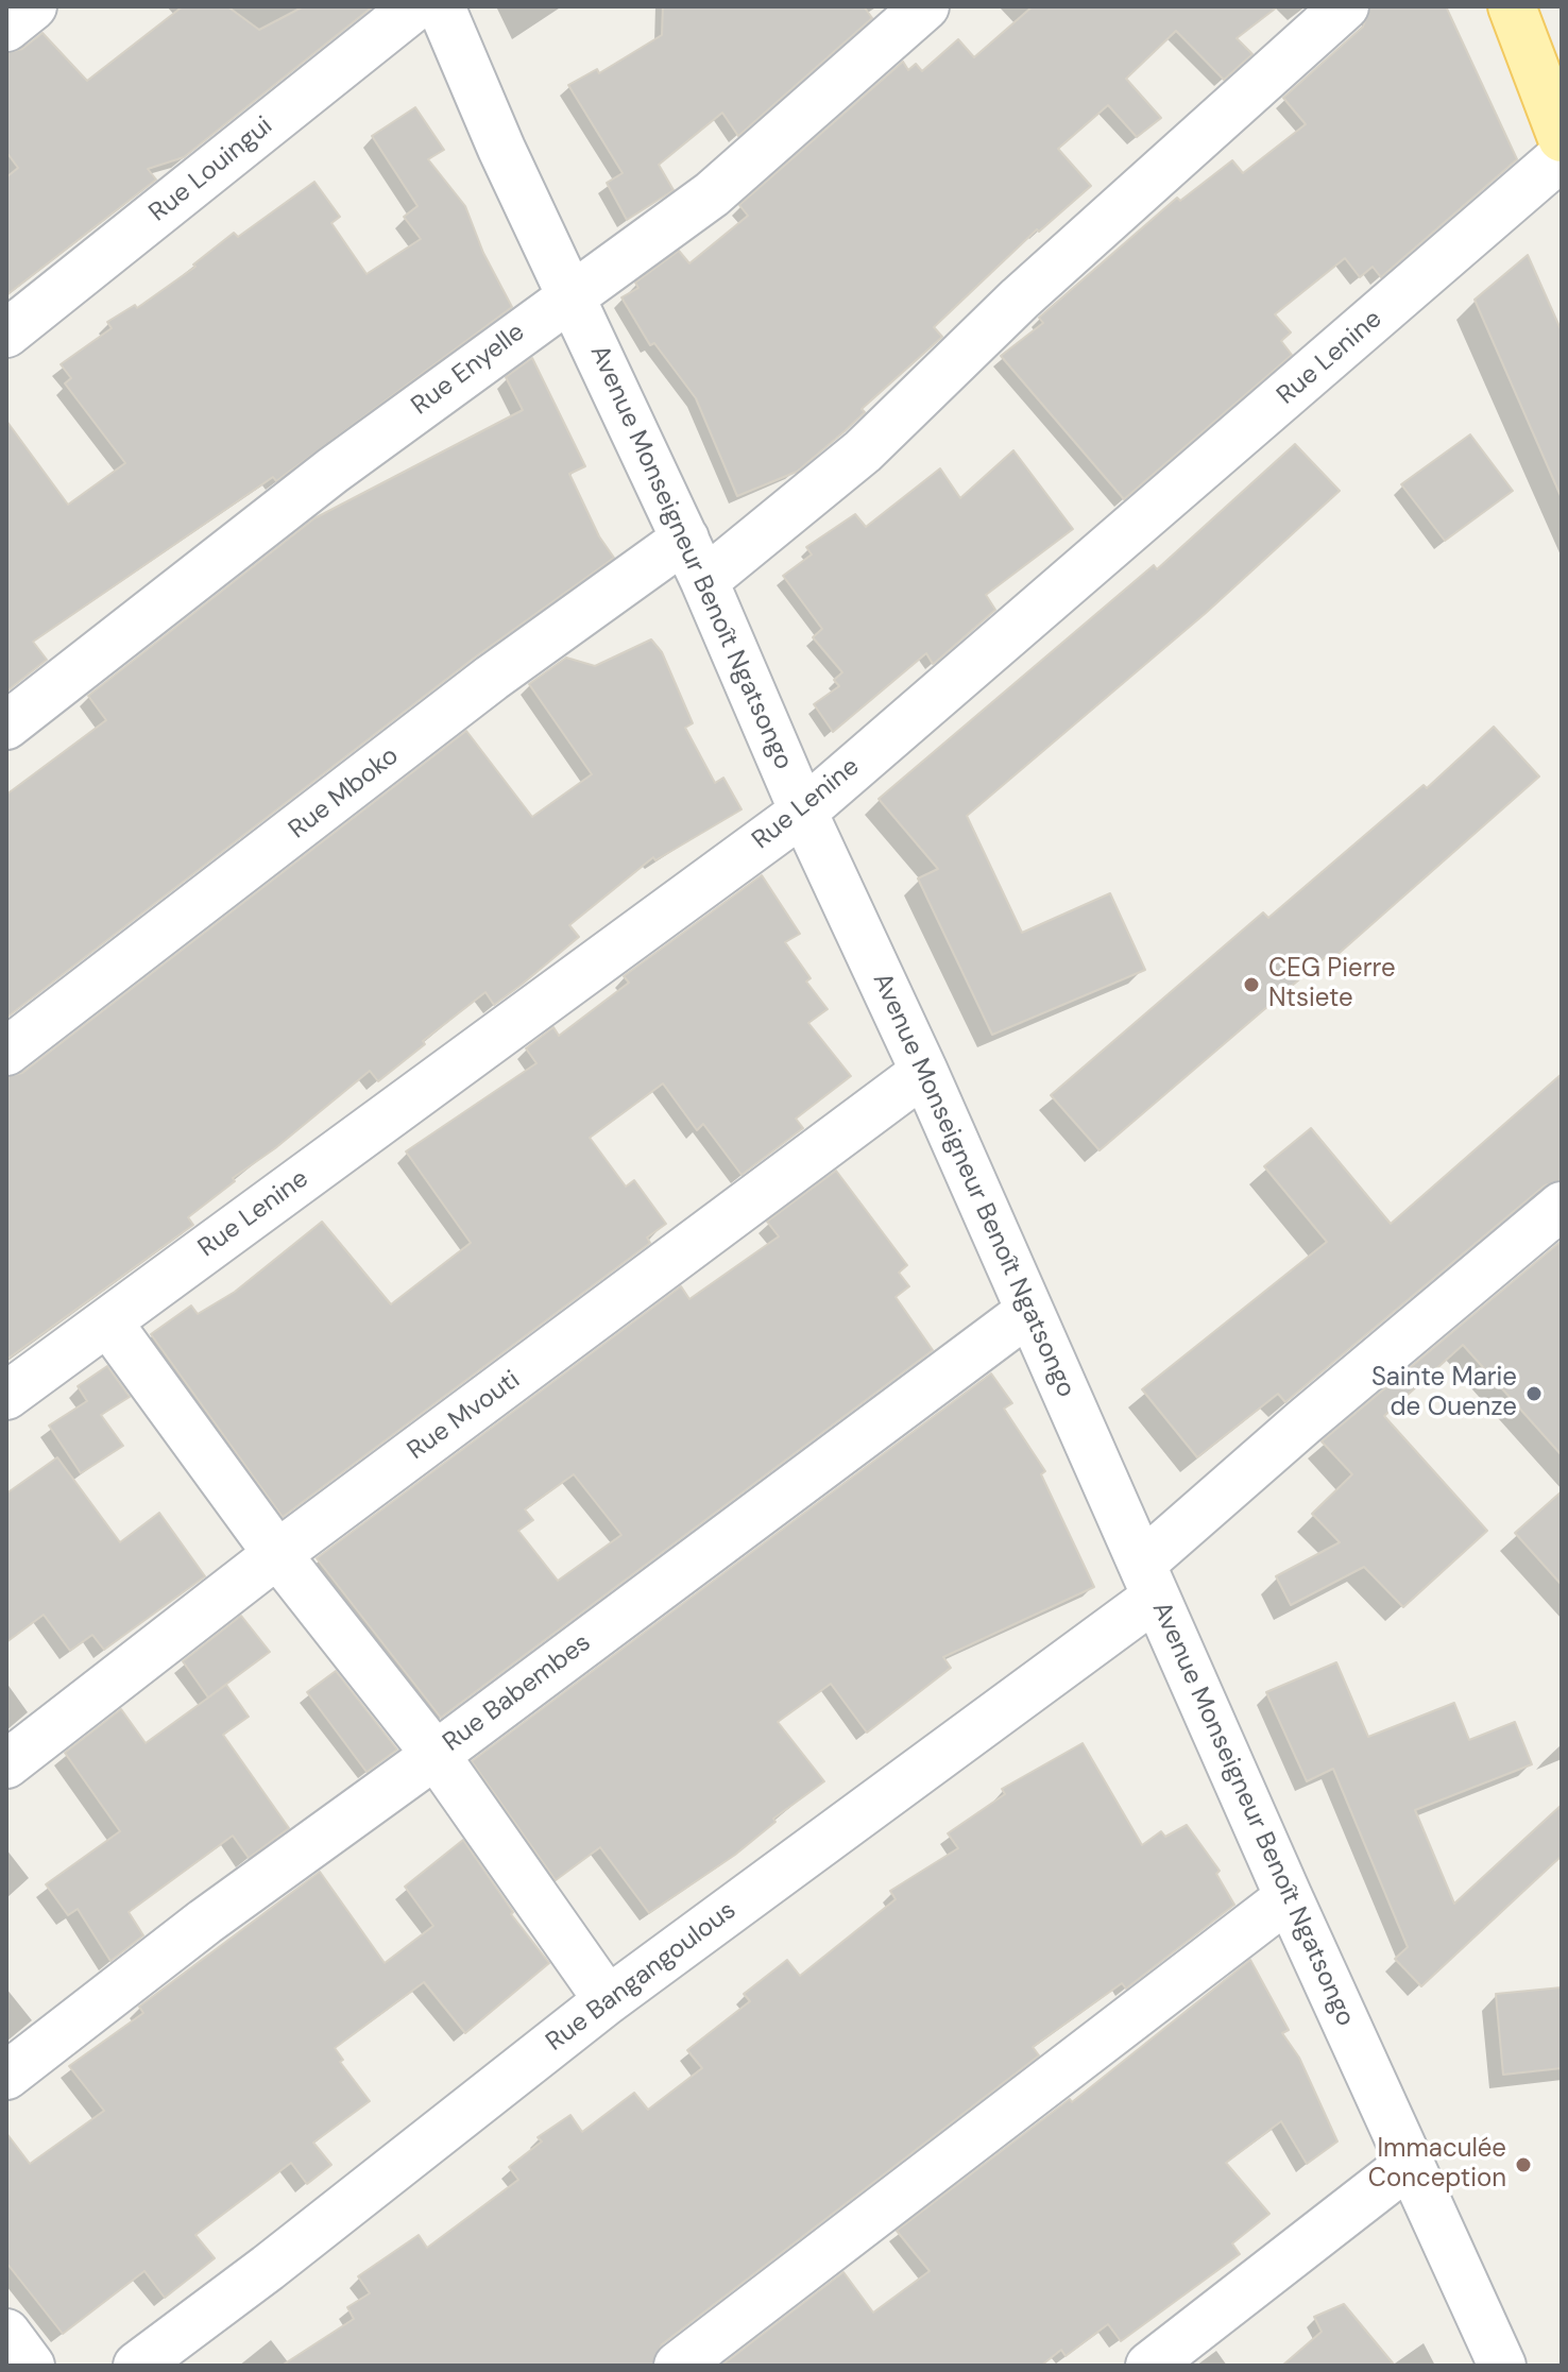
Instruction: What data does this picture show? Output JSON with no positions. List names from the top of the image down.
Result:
{
  "streets": {
    "street": [
      "Rue Louingui",
      "Rue Lenine",
      "Rue Enyelle",
      "Avenue Monseigneur Benoît Ngatsongo",
      "Rue Mboko",
      "Rue Mvouti",
      "Rue Babembes",
      "Rue Bangangoulous"
    ]
  },
  "crossings": [
    ["Rue Lenine", "Avenue Monseigneur Benoît Ngatsongo"],
    ["Rue Enyelle", "Avenue Monseigneur Benoît Ngatsongo"],
    ["Avenue Monseigneur Benoît Ngatsongo", "Rue Mboko"],
    ["Avenue Monseigneur Benoît Ngatsongo", "Rue Mvouti"],
    ["Avenue Monseigneur Benoît Ngatsongo", "Rue Babembes"],
    ["Avenue Monseigneur Benoît Ngatsongo", "Rue Bangangoulous"]
  ],
  "places": ["CEG Pierre Ntsiete", "Sainte Marie de Ouenze", "Immaculée Conception"]
}
